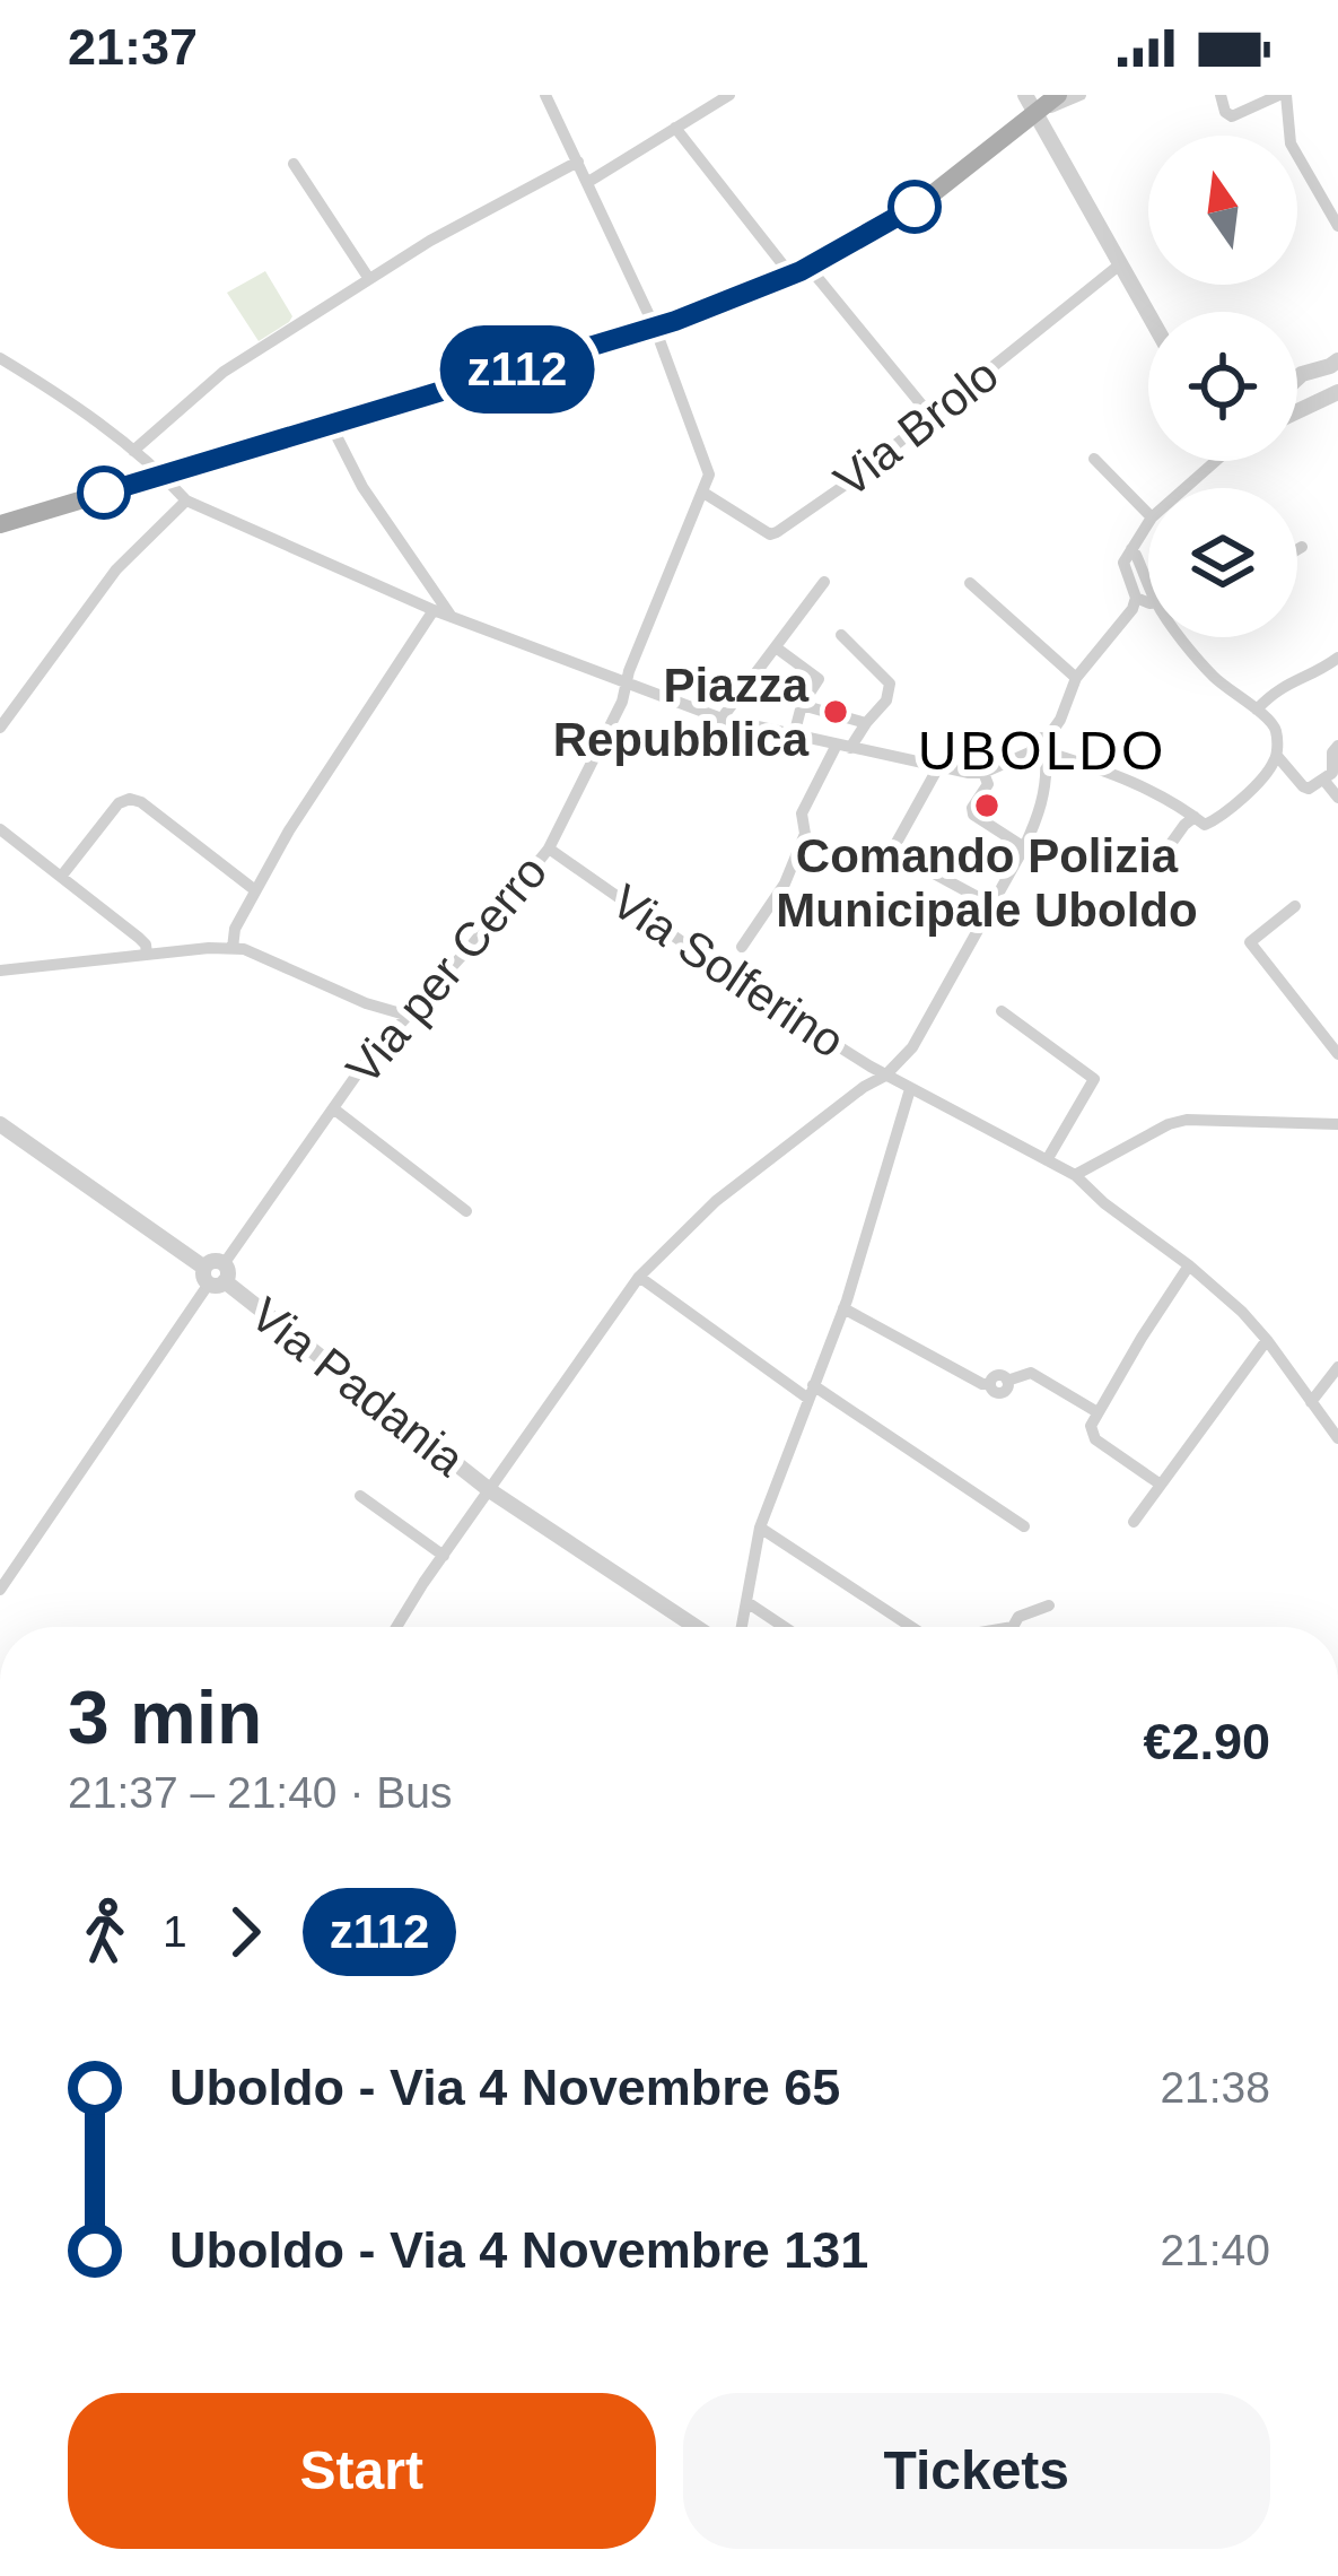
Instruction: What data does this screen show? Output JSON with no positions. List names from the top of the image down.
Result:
{
  "streets": {
    "street": [
      "Via Brolo",
      "Via per Cerro",
      "Via Solferino",
      "Via Padania"
    ]
  },
  "crossings": [
    ["Via Brolo", "Via per Cerro"],
    ["Via per Cerro", "Via Solferino"],
    ["Via per Cerro", "Via Padania"]
  ],
  "districts": ["UBOLDO"],
  "places": ["Piazza Repubblica", "Comando Polizia Municipale Uboldo"],
  "lines": ["bus line z112"],
  "north": "top",
  "page": {
    "status": "21:37",
    "on_map": "z112",
    "heading": ["3 min", "21:37 – 21:40 · Bus", "€2.90"],
    "legs": ["1", "z112"],
    "list": [
      {
        "name": "Uboldo - Via 4 Novembre 65",
        "value": "21:38"
      },
      {
        "name": "Uboldo - Via 4 Novembre 131",
        "value": "21:40"
      }
    ],
    "buttons": ["Start", "Tickets"]
  }
}
